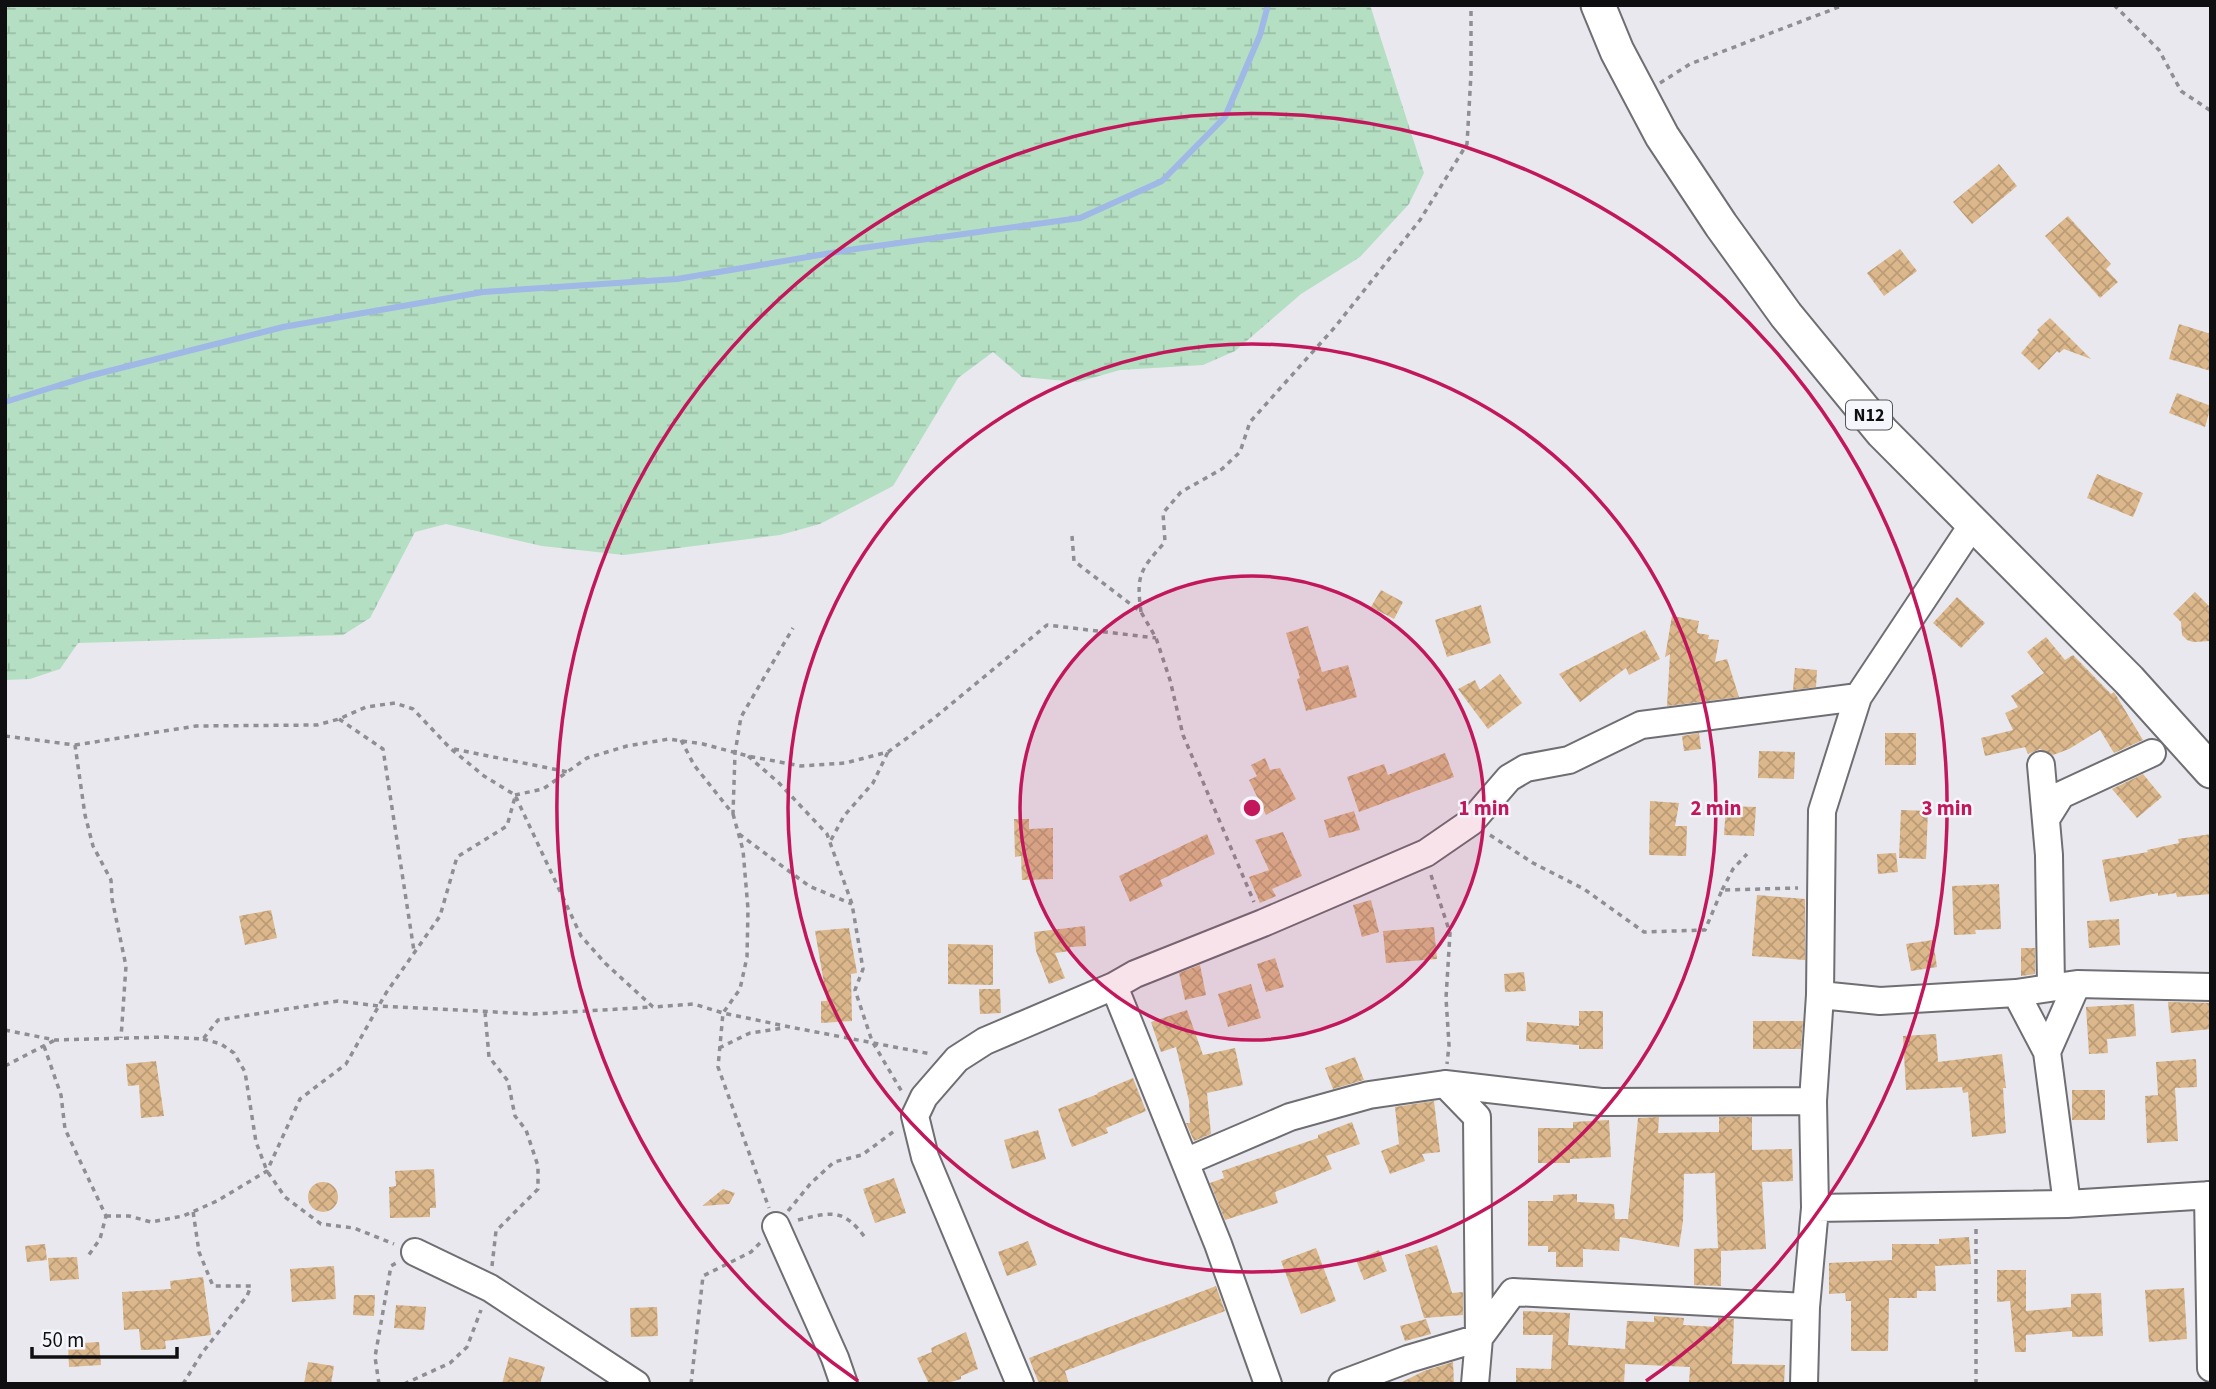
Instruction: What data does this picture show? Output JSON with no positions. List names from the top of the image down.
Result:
{
  "streets": {
    "main road": ["N12"]
  },
  "scale_bar": "50 m",
  "rings": ["1 min", "2 min", "3 min"]
}
